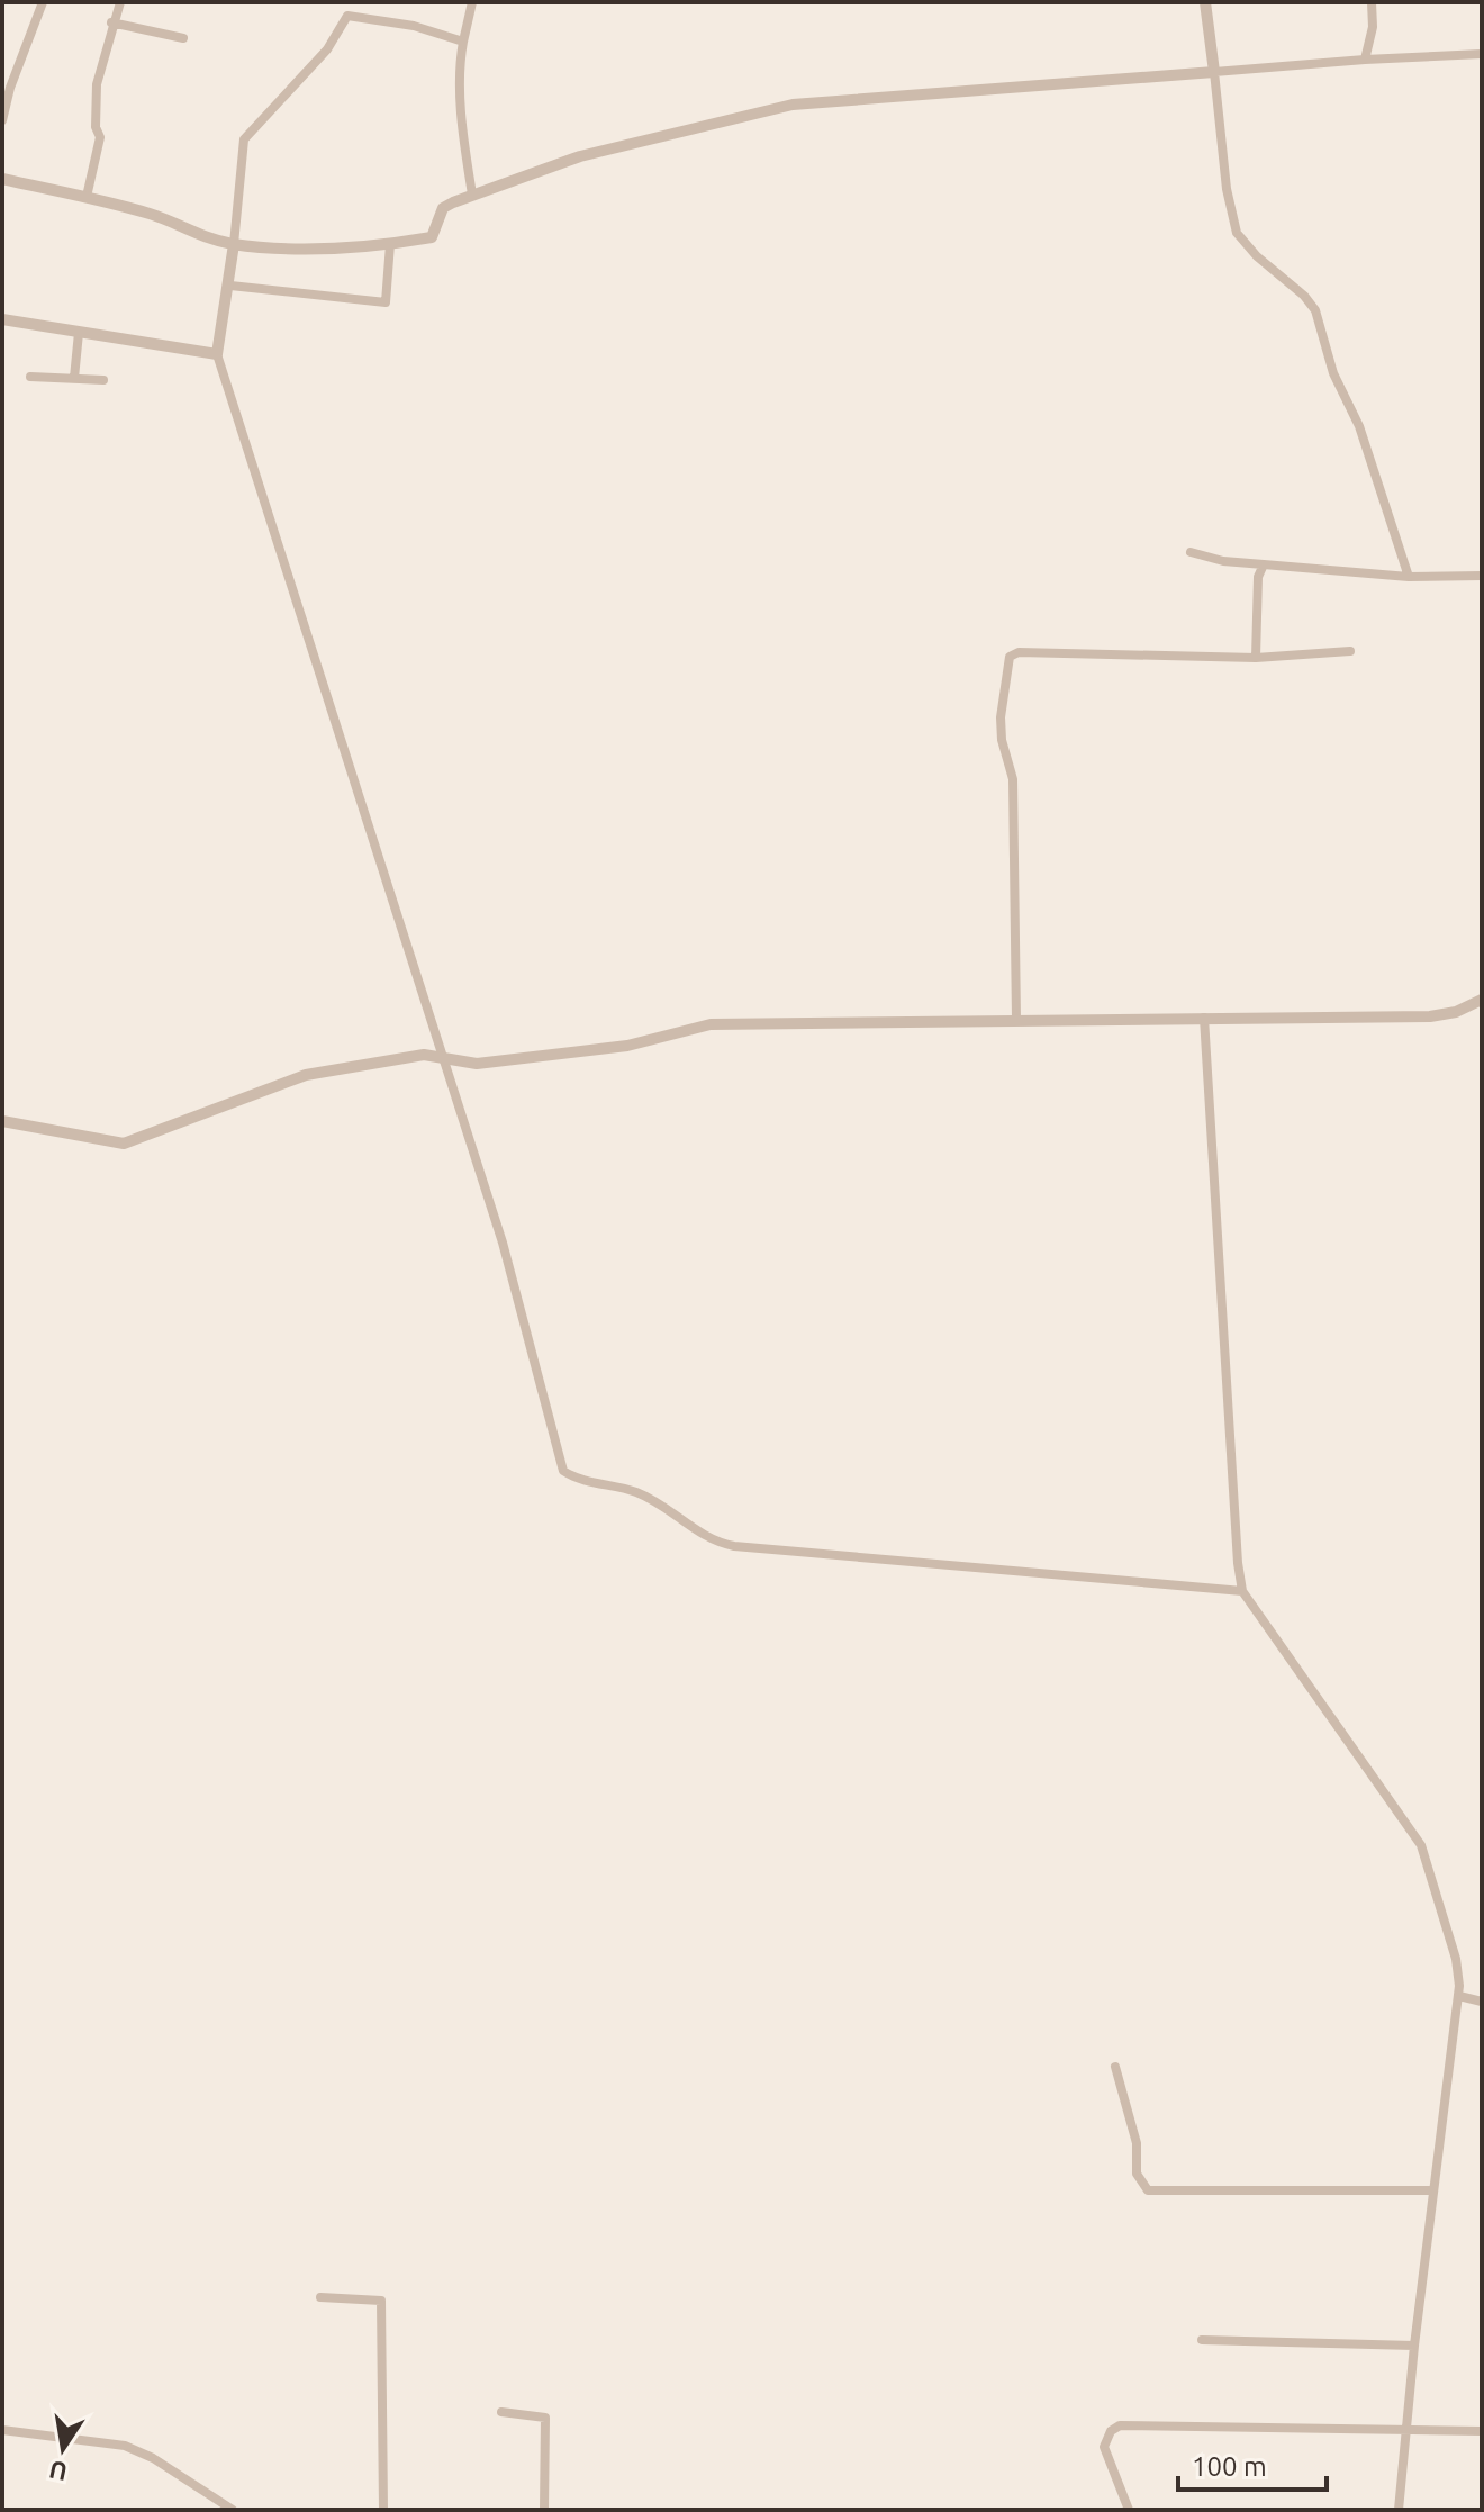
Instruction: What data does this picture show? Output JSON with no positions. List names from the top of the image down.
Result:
{
  "scale_bar": "100 m",
  "north": "bottom"
}
